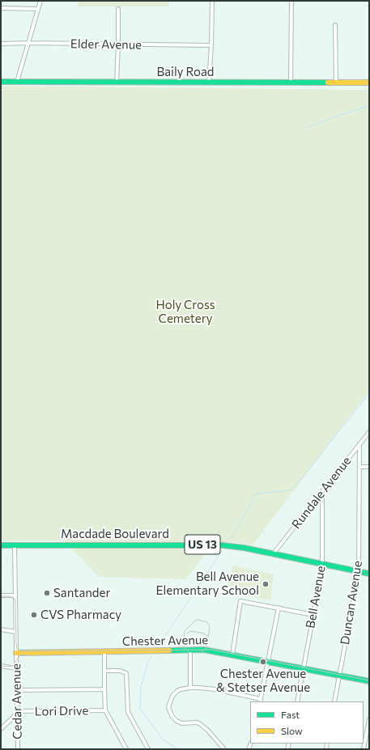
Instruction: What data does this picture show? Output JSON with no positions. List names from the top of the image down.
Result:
{
  "streets": {
    "street": [
      "Elder Avenue",
      "Baily Road",
      "Rundale Avenue",
      "Macdade Boulevard",
      "US 13",
      "Bell Avenue",
      "Duncan Avenue",
      "Chester Avenue",
      "Cedar Avenue",
      "Lori Drive"
    ]
  },
  "crossings": [
    ["Rundale Avenue", "Macdade Boulevard"],
    ["Rundale Avenue", "Bell Avenue"],
    ["Rundale Avenue", "Duncan Avenue"],
    ["Macdade Boulevard", "US 13"],
    ["Macdade Boulevard", "Bell Avenue"],
    ["Macdade Boulevard", "Duncan Avenue"],
    ["Macdade Boulevard", "Cedar Avenue"],
    ["US 13", "Cedar Avenue"],
    ["Bell Avenue", "Chester Avenue"],
    ["Duncan Avenue", "Chester Avenue"],
    ["Chester Avenue", "Cedar Avenue"],
    ["Cedar Avenue", "Lori Drive"]
  ],
  "parks": ["Holy Cross Cemetery"],
  "places": [
    "Bell Avenue Elementary School",
    "Santander",
    "CVS Pharmacy",
    "Chester Avenue & Stetser Avenue"
  ],
  "legend": ["Fast", "Slow"]
}
